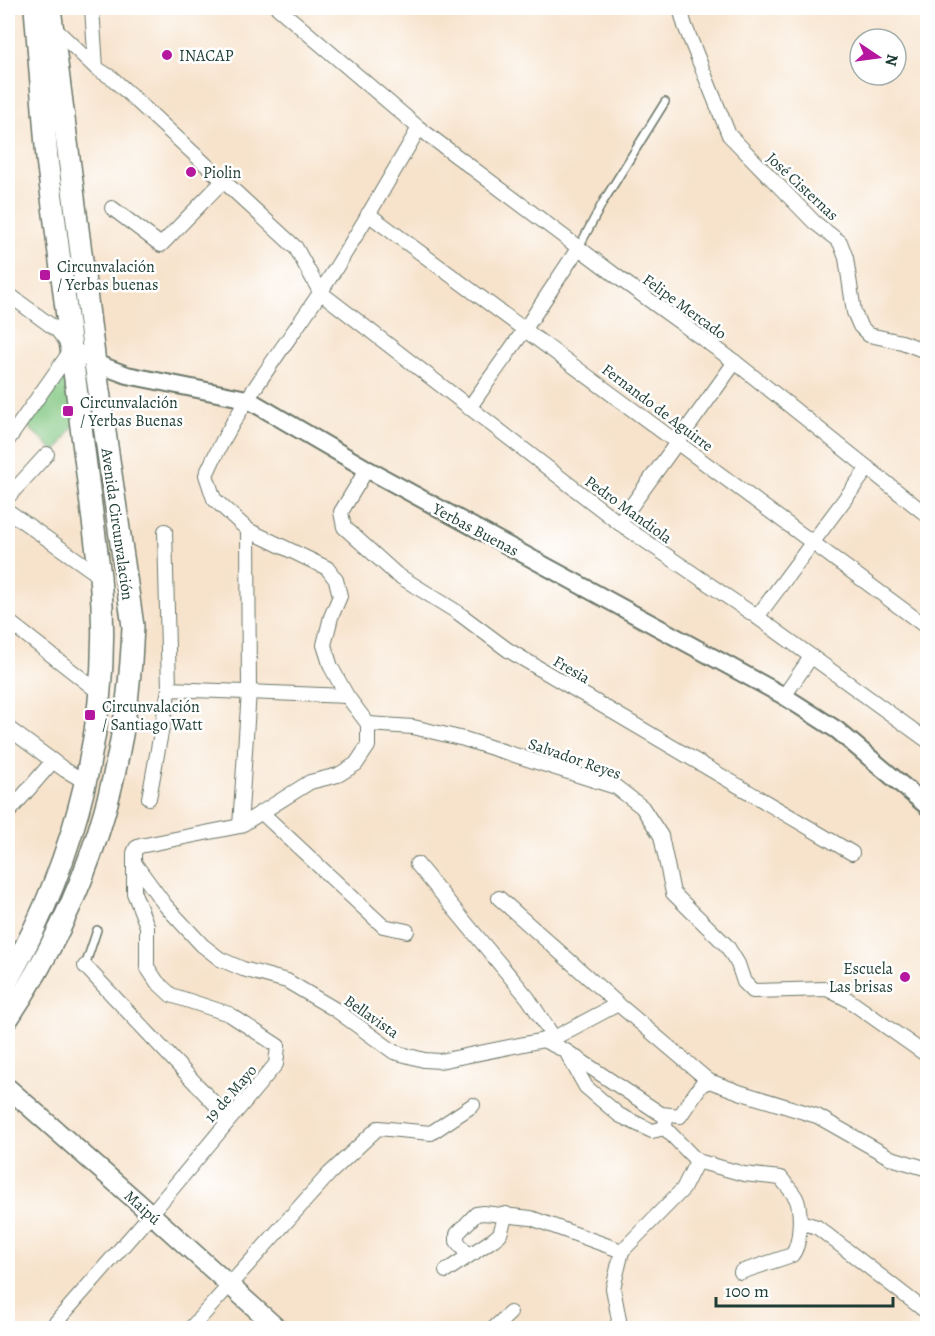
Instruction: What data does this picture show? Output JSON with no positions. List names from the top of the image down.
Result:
{
  "streets": {
    "main road": ["Avenida Circunvalación", "Maipú"],
    "street": [
      "José Cisternas",
      "Felipe Mercado",
      "Fernando de Aguirre",
      "Pedro Mandiola",
      "Yerbas Buenas",
      "Fresia",
      "Salvador Reyes",
      "Bellavista",
      "19 de Mayo"
    ]
  },
  "crossings": [
    ["Avenida Circunvalación", "Yerbas Buenas"],
    ["Yerbas Buenas", "Fresia"],
    ["Bellavista", "19 de Mayo"],
    ["19 de Mayo", "Maipú"]
  ],
  "places": {
    "other": ["INACAP", "Piolin", "Escuela Las brisas"],
    "transit": ["Circunvalación / Yerbas buenas", "Circunvalación / Yerbas Buenas", "Circunvalación / Santiago Watt"]
  },
  "scale_bar": "100 m",
  "north": "right"
}
